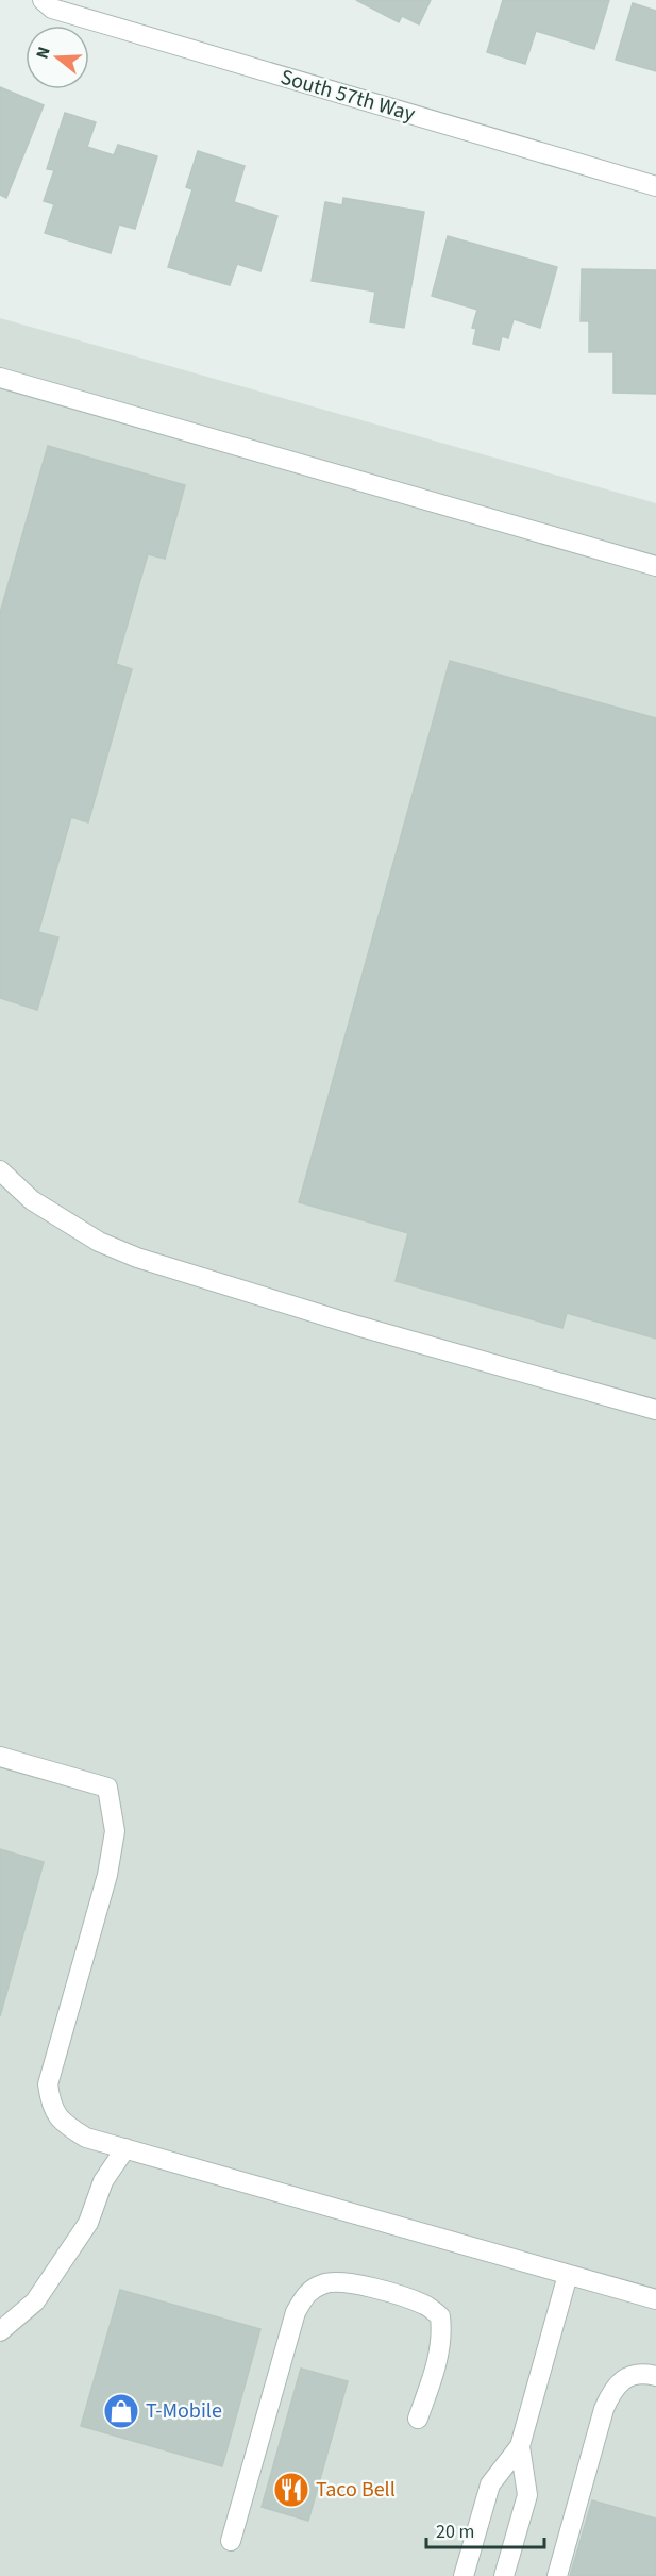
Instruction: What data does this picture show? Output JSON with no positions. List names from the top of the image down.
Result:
{
  "streets": {
    "street": ["South 57th Way"]
  },
  "places": {
    "shop": ["T-Mobile"],
    "restaurant": ["Taco Bell"]
  },
  "scale_bar": "20 m",
  "north": "left"
}
